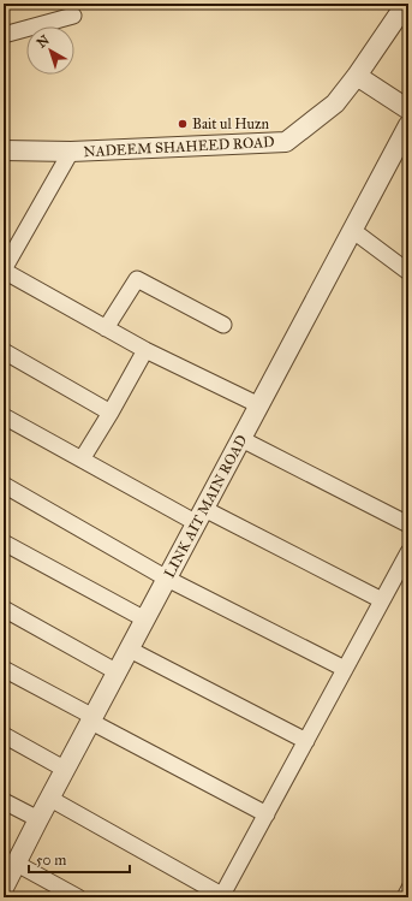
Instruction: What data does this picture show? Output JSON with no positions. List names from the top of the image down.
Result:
{
  "streets": {
    "street": ["NADEEM SHAHEED ROAD", "LINK AIT MAIN ROAD"]
  },
  "places": ["Bait ul Huzn"],
  "scale_bar": "50 m",
  "north": "top left"
}
